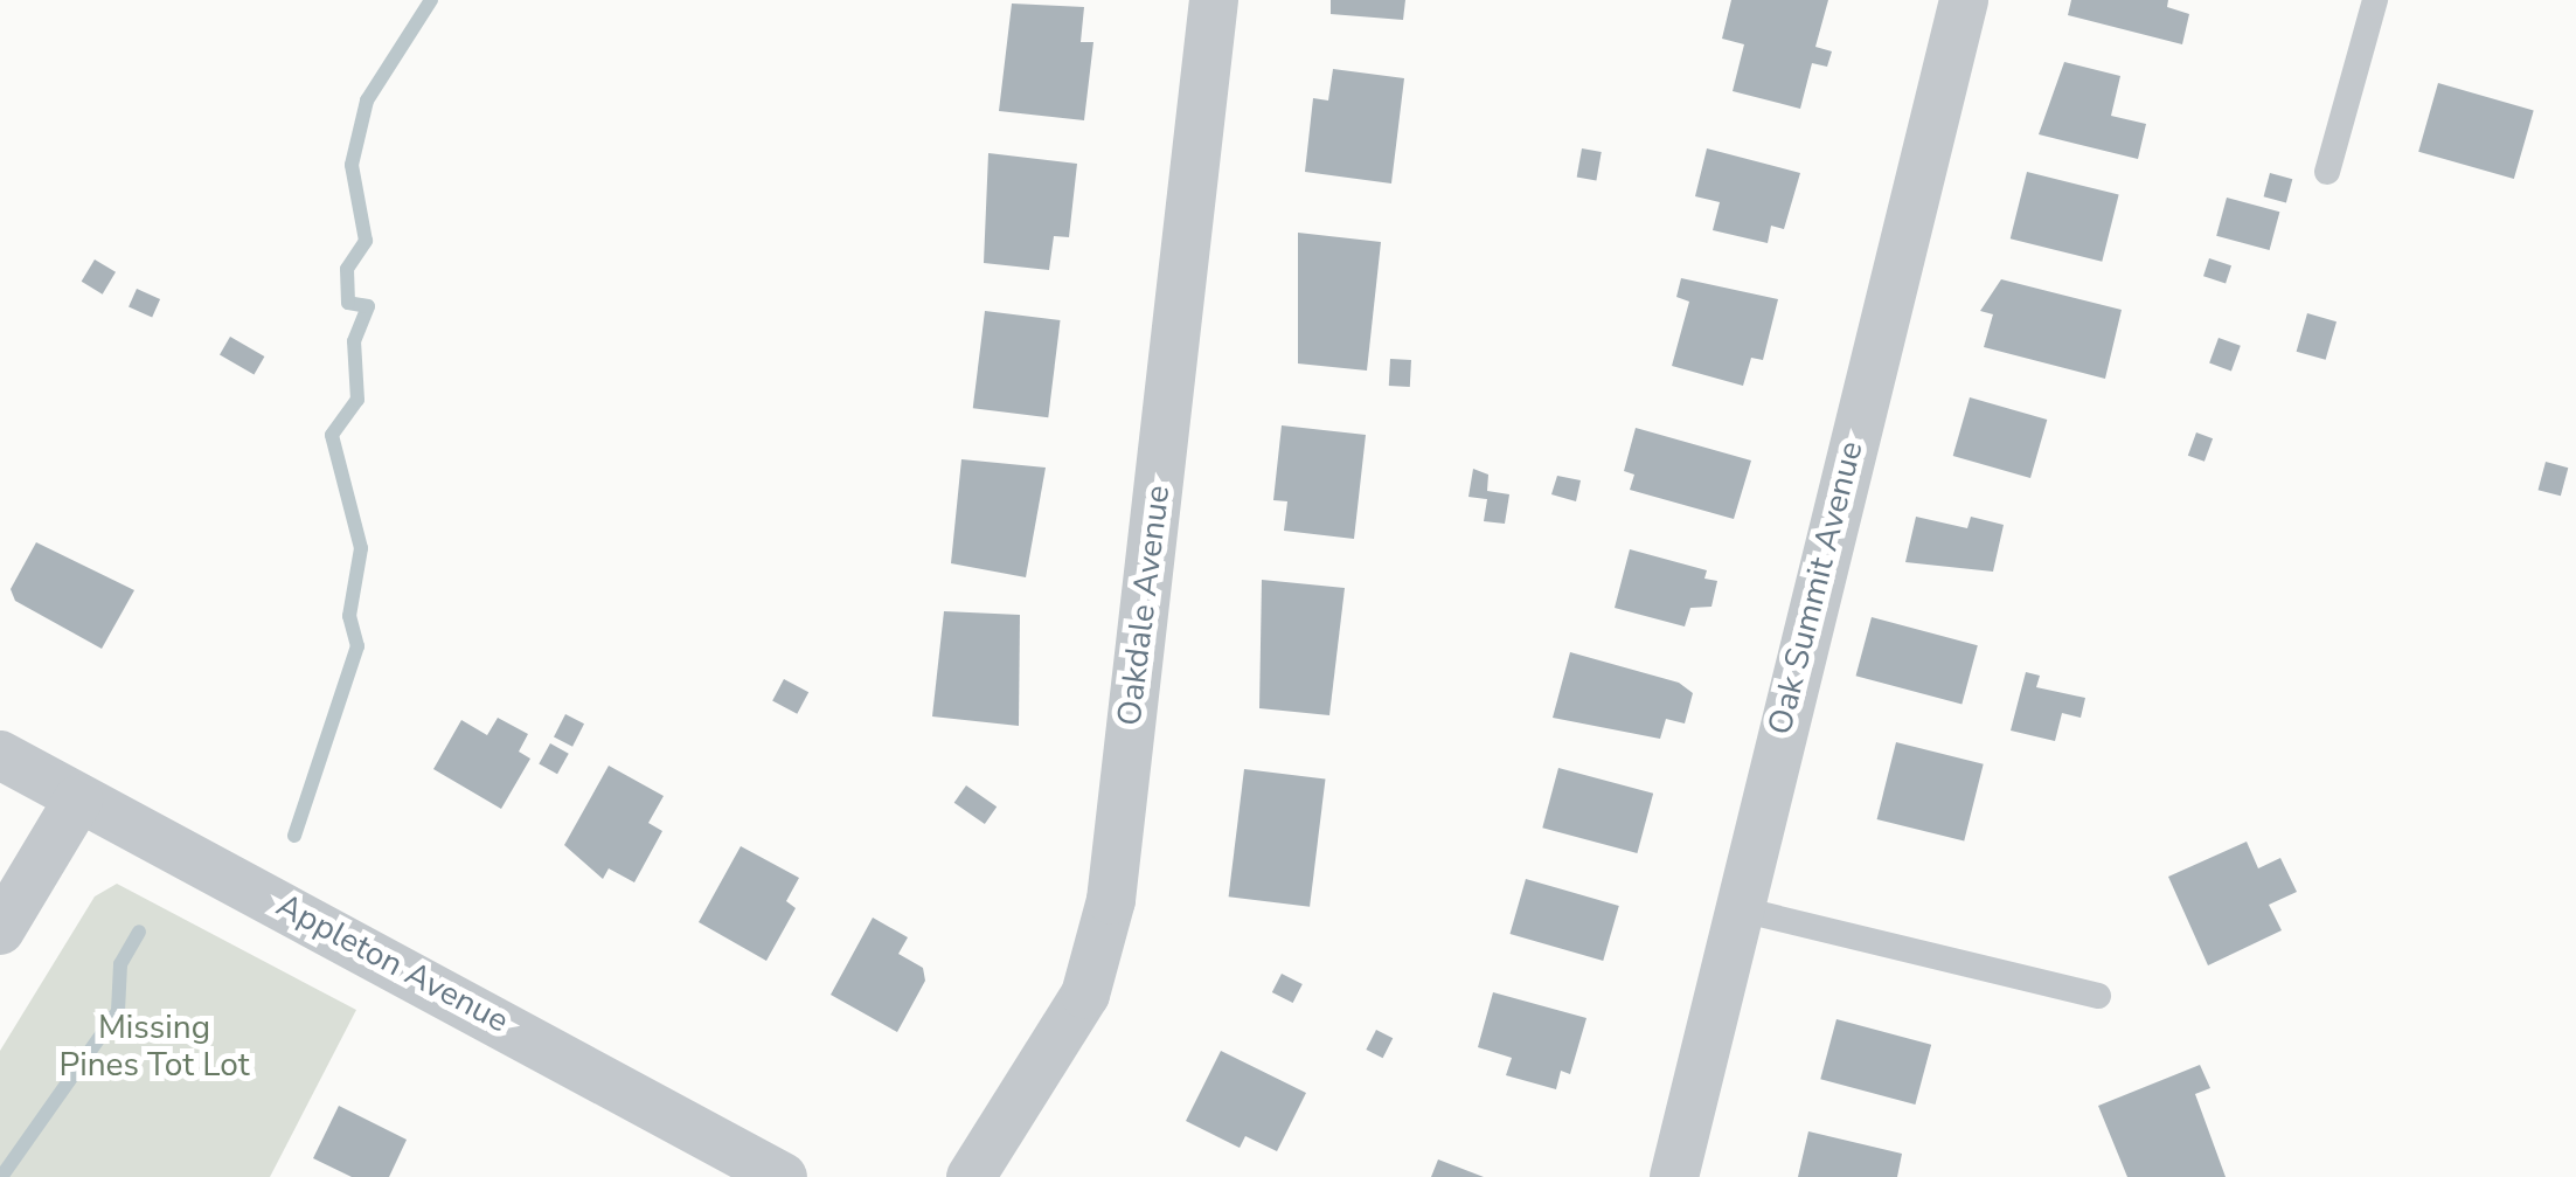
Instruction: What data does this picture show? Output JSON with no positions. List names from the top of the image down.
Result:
{
  "streets": {
    "street": ["Oak Summit Avenue", "Oakdale Avenue", "Appleton Avenue"]
  },
  "parks": ["Missing Pines Tot Lot"]
}
